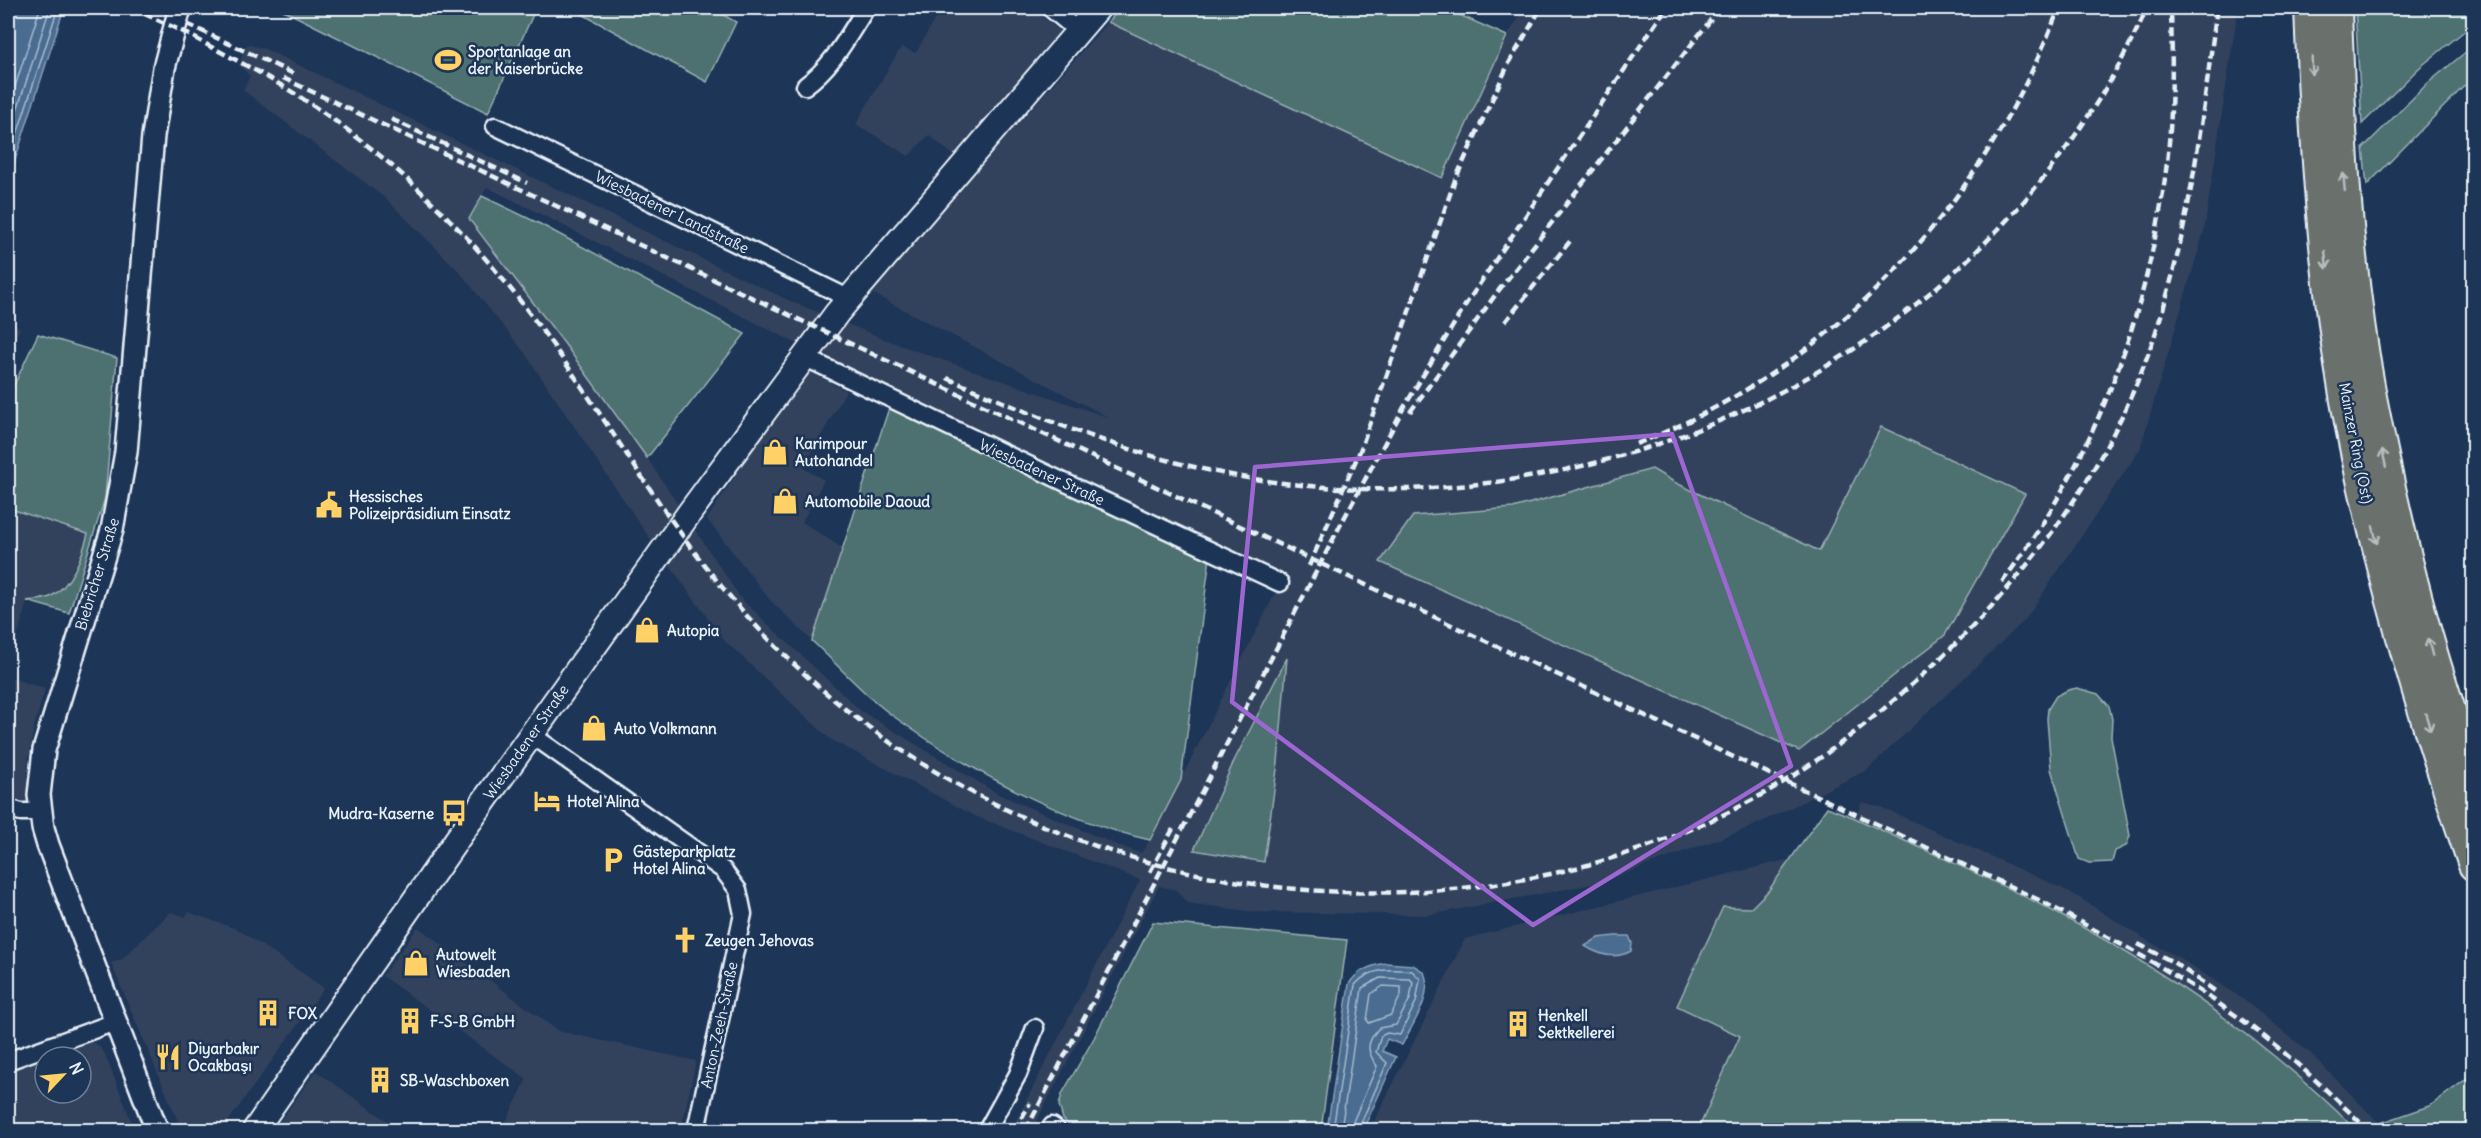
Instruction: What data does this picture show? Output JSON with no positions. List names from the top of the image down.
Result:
{
  "streets": {
    "highway": ["Mainzer Ring (Ost)"],
    "main road": ["Wiesbadener Straße"],
    "street": ["Wiesbadener Landstraße", "Biebricher Straße", "Anton-Zeeh-Straße"]
  },
  "crossings": [
    ["Wiesbadener Landstraße", "Wiesbadener Straße"],
    ["Wiesbadener Straße", "Anton-Zeeh-Straße"]
  ],
  "places": {
    "sports": ["Sportanlage an der Kaiserbrücke"],
    "shop": [
      "Karimpour Autohandel",
      "Automobile Daoud",
      "Autopia",
      "Auto Volkmann",
      "Autowelt Wiesbaden"
    ],
    "public building": ["Hessisches Polizeipräsidium Einsatz"],
    "hotel": ["Hotel Alina"],
    "bus stop": ["Mudra-Kaserne"],
    "parking": ["Gästeparkplatz Hotel Alina"],
    "church": ["Zeugen Jehovas"],
    "building": [
      "FOX",
      "F-S-B GmbH",
      "Henkell Sektkellerei",
      "SB-Waschboxen"
    ],
    "restaurant": ["Diyarbakır Ocakbaşı"]
  },
  "north": "top right"
}
